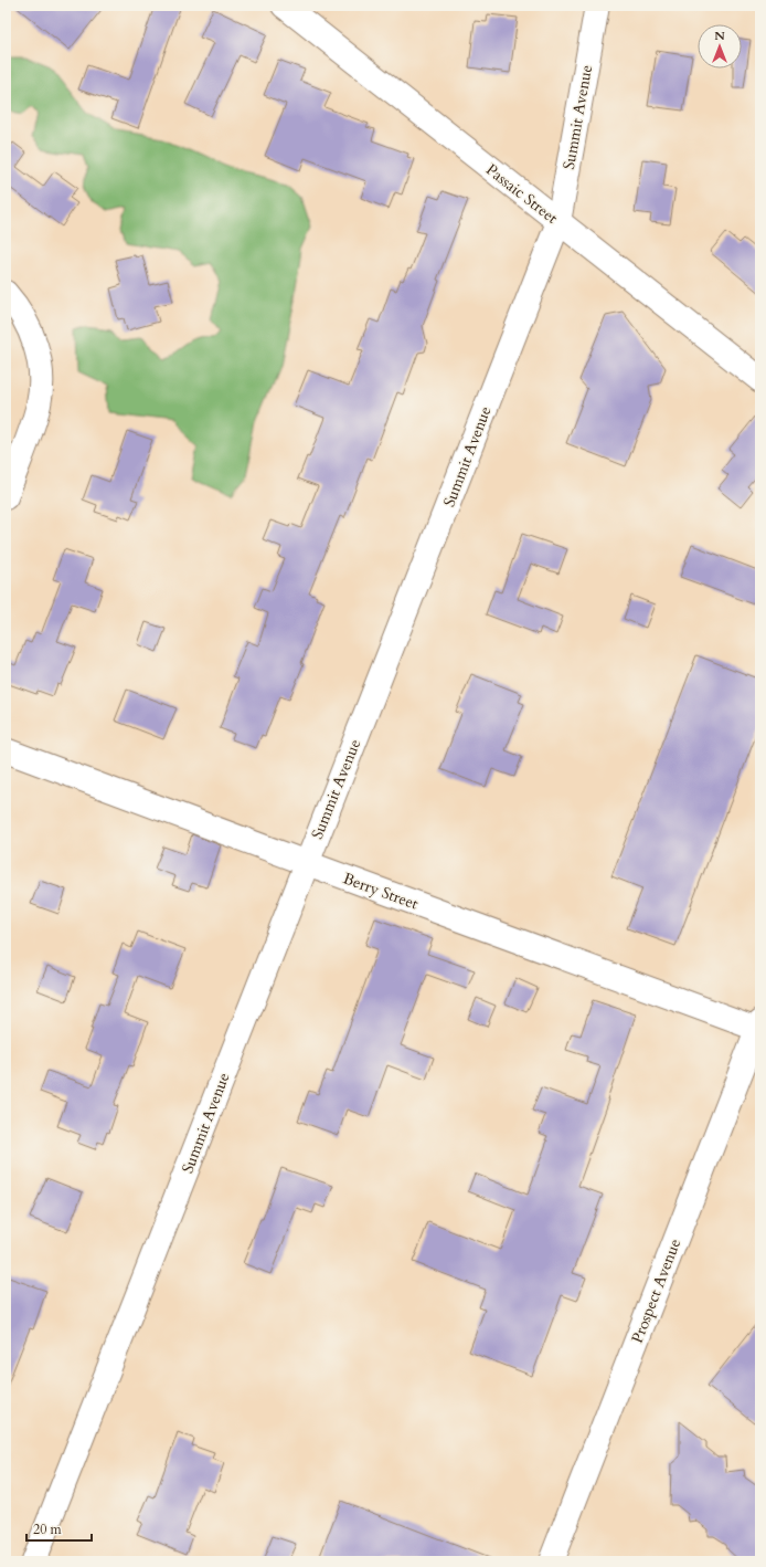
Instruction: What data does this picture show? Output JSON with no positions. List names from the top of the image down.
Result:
{
  "streets": {
    "street": [
      "Summit Avenue",
      "Passaic Street",
      "Berry Street",
      "Prospect Avenue"
    ]
  },
  "crossings": [
    ["Summit Avenue", "Passaic Street"],
    ["Summit Avenue", "Berry Street"],
    ["Berry Street", "Prospect Avenue"]
  ],
  "scale_bar": "20 m",
  "north": "top"
}
